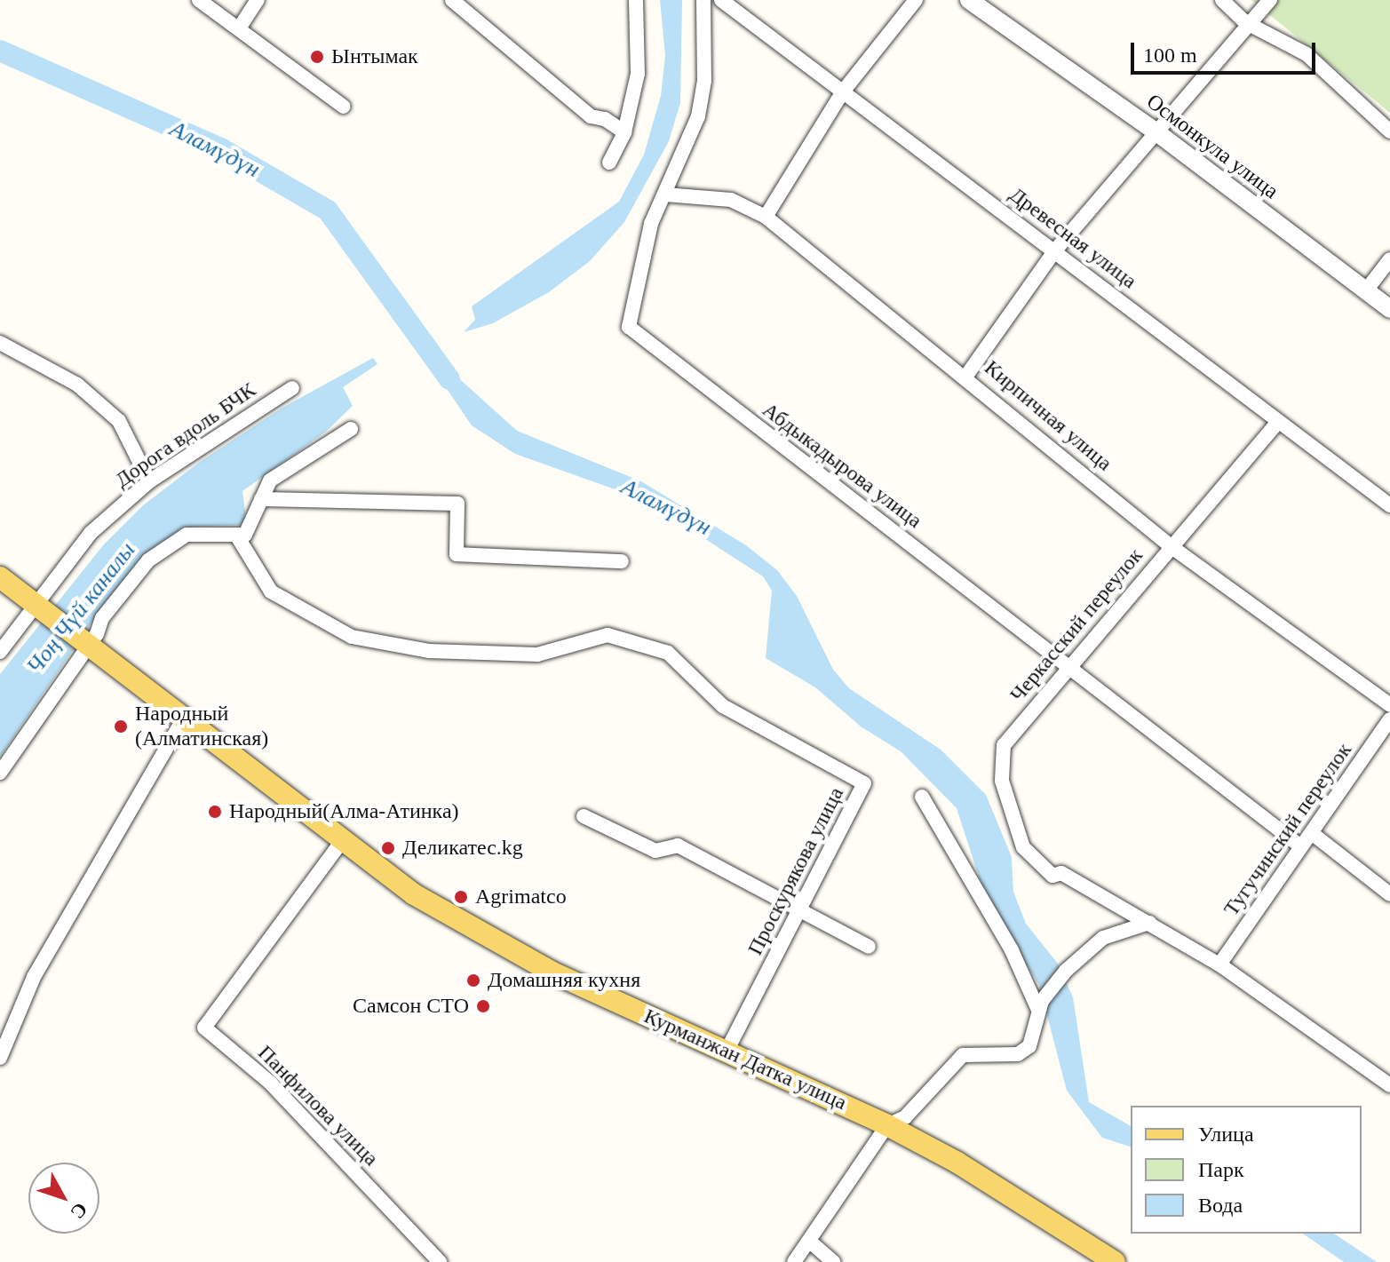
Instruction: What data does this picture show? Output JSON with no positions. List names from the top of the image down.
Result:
{
  "streets": {
    "main road": ["Курманжан Датка улица"],
    "street": [
      "Осмонкула улица",
      "Древесная улица",
      "Кирпичная улица",
      "Дорога вдоль БЧК",
      "Абдыкадырова улица",
      "Черкасский переулок",
      "Тугучинский переулок",
      "Проскурякова улица",
      "Панфилова улица"
    ]
  },
  "crossings": [
    ["Древесная улица", "Черкасский переулок"],
    ["Кирпичная улица", "Абдыкадырова улица"],
    ["Кирпичная улица", "Черкасский переулок"],
    ["Дорога вдоль БЧК", "Курманжан Датка улица"],
    ["Абдыкадырова улица", "Черкасский переулок"],
    ["Абдыкадырова улица", "Тугучинский переулок"],
    ["Проскурякова улица", "Курманжан Датка улица"],
    ["Курманжан Датка улица", "Панфилова улица"]
  ],
  "water": ["Аламүдүн", "Чоң Чүй каналы"],
  "places": [
    "Ынтымак",
    "Народный (Алматинская)",
    "Народный(Алма-Атинка)",
    "Деликатес.kg",
    "Agrimatco",
    "Домашняя кухня",
    "Самсон СТО"
  ],
  "legend": ["Улица", "Парк", "Вода"],
  "scale_bar": "100 m",
  "north": "bottom right"
}
